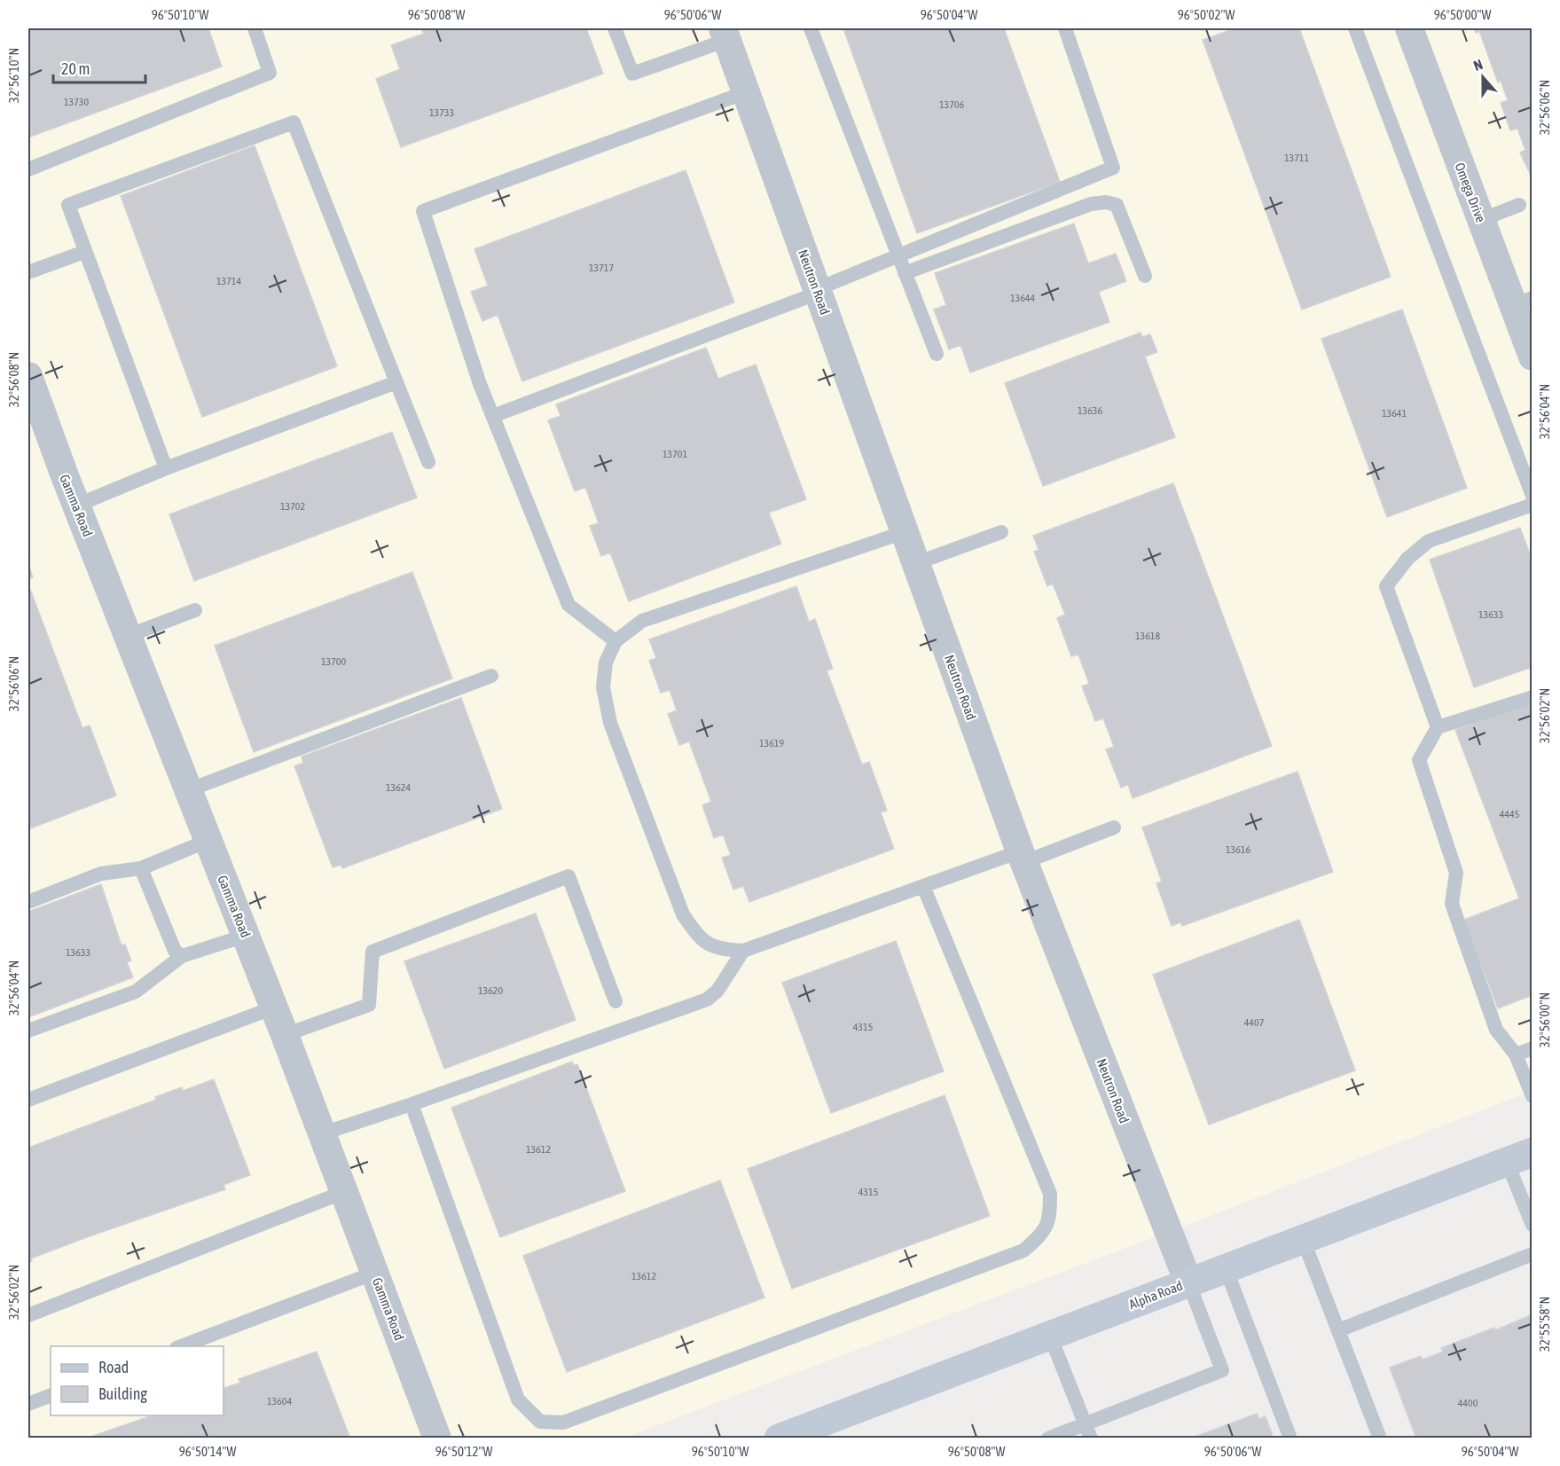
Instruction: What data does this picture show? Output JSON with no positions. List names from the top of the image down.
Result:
{
  "streets": {
    "street": [
      "Omega Drive",
      "Neutron Road",
      "Gamma Road",
      "Alpha Road"
    ]
  },
  "crossings": [
    ["Neutron Road", "Alpha Road"]
  ],
  "house_numbers": [
    "13730",
    "13706",
    "13733",
    "13711",
    "13717",
    "13714",
    "13644",
    "13636",
    "13641",
    "13701",
    "13702",
    "13633",
    "13618",
    "13700",
    "13619",
    "13624",
    "4445",
    "13616",
    "13633",
    "13620",
    "4407",
    "4315",
    "13612",
    "4315",
    "13612",
    "13604",
    "4400"
  ],
  "legend": ["Road", "Building"],
  "scale_bar": "20 m",
  "north": "top",
  "coordinates": [
    "96°50'10\"W",
    "96°50'08\"W",
    "96°50'06\"W",
    "96°50'04\"W",
    "96°50'02\"W",
    "96°50'00\"W",
    "32°56'10\"N",
    "32°56'06\"N",
    "32°56'08\"N",
    "32°56'04\"N",
    "32°56'02\"N",
    "32°56'00\"N",
    "32°55'58\"N",
    "96°50'14\"W",
    "96°50'12\"W"
  ]
}
